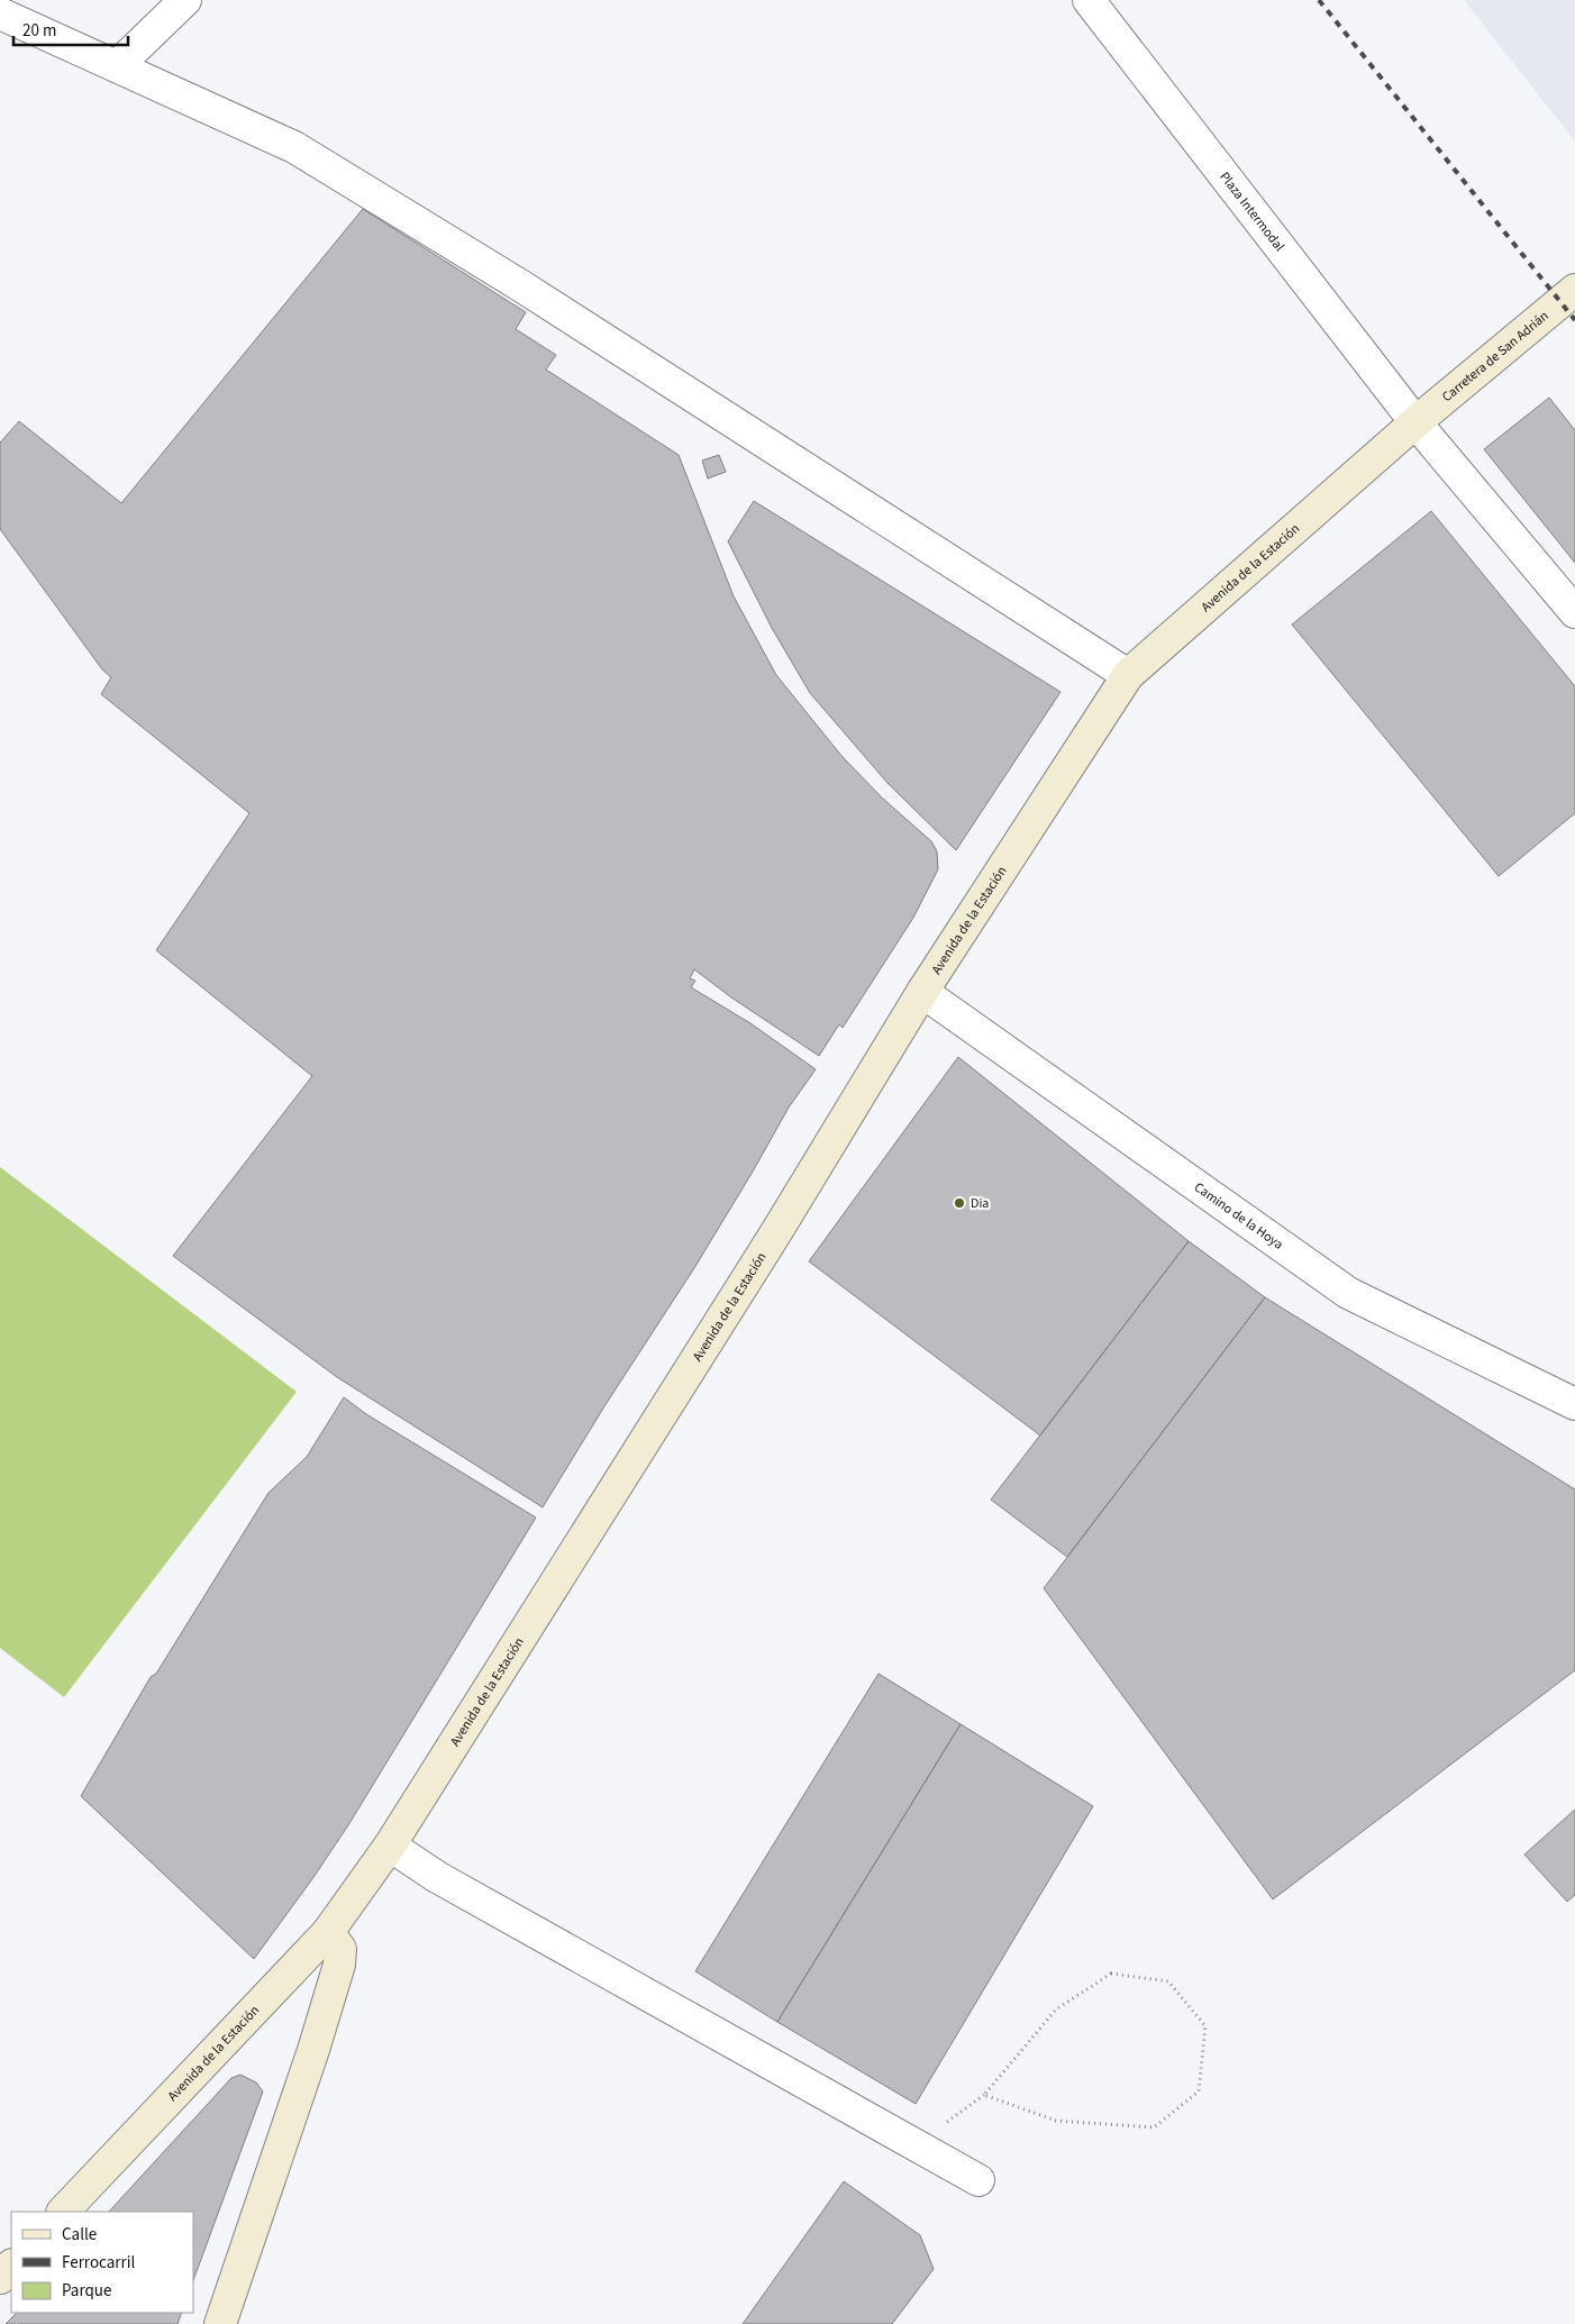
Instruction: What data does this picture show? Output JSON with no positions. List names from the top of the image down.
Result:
{
  "streets": {
    "street": [
      "Plaza Intermodal",
      "Carretera de San Adrián",
      "Avenida de la Estación",
      "Camino de la Hoya"
    ]
  },
  "crossings": [
    ["Plaza Intermodal", "Carretera de San Adrián"],
    ["Plaza Intermodal", "Avenida de la Estación"],
    ["Carretera de San Adrián", "Avenida de la Estación"],
    ["Avenida de la Estación", "Camino de la Hoya"]
  ],
  "places": ["Dia"],
  "legend": ["Calle", "Ferrocarril", "Parque"],
  "scale_bar": "20 m"
}
